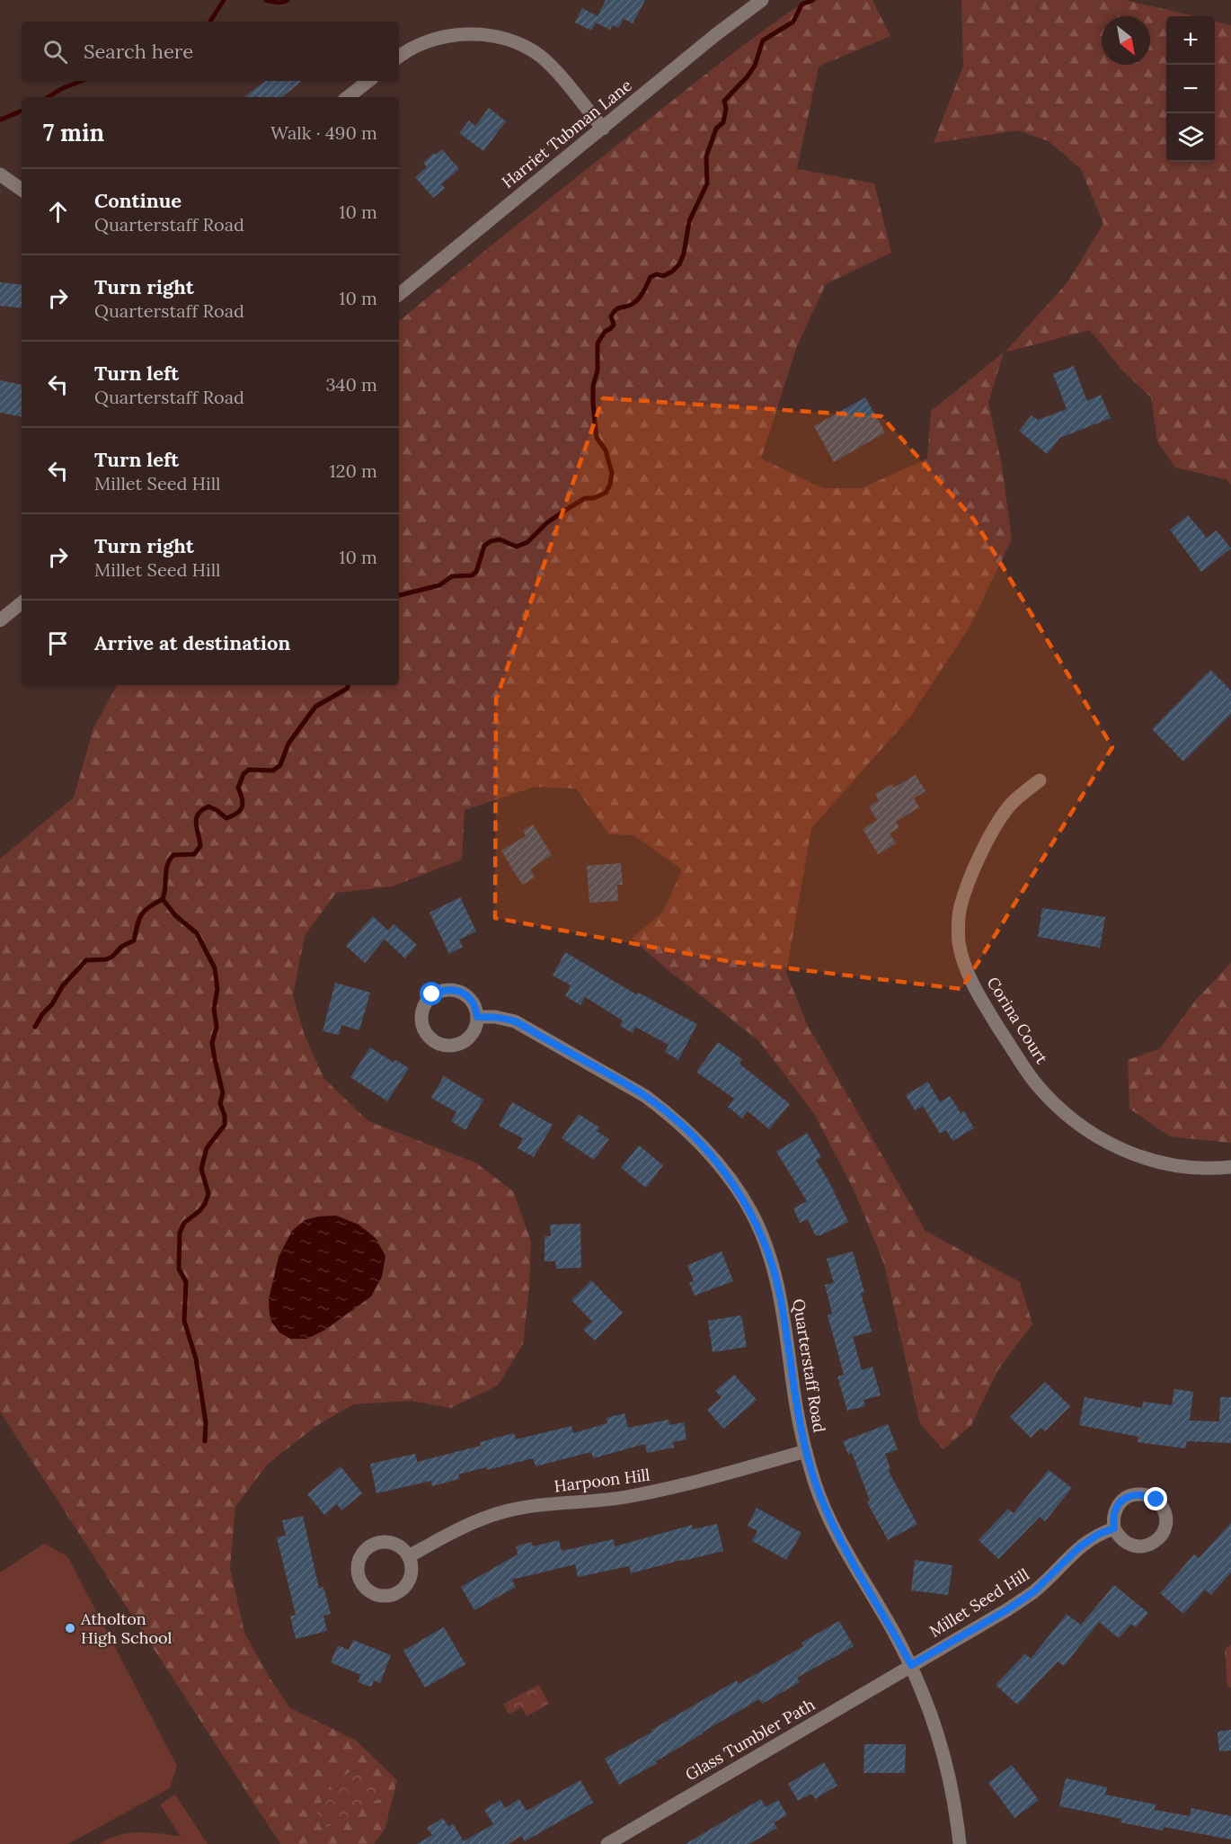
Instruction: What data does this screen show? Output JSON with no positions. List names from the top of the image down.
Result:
{
  "streets": {
    "street": [
      "Harriet Tubman Lane",
      "Corina Court",
      "Quarterstaff Road",
      "Harpoon Hill",
      "Millet Seed Hill",
      "Glass Tumbler Path"
    ]
  },
  "crossings": [
    ["Quarterstaff Road", "Harpoon Hill"],
    ["Quarterstaff Road", "Millet Seed Hill"],
    ["Quarterstaff Road", "Glass Tumbler Path"],
    ["Millet Seed Hill", "Glass Tumbler Path"]
  ],
  "places": ["Atholton High School"],
  "north": "bottom right",
  "page": {
    "map_buttons": ["+", "−"],
    "search": "Search here",
    "heading": ["7 min", "Walk · 490 m"],
    "list": [
      ["Continue", "Quarterstaff Road", "10 m"],
      ["Turn right", "Quarterstaff Road", "10 m"],
      ["Turn left", "Quarterstaff Road", "340 m"],
      ["Turn left", "Millet Seed Hill", "120 m"],
      ["Turn right", "Millet Seed Hill", "10 m"],
      "Arrive at destination"
    ]
  }
}
